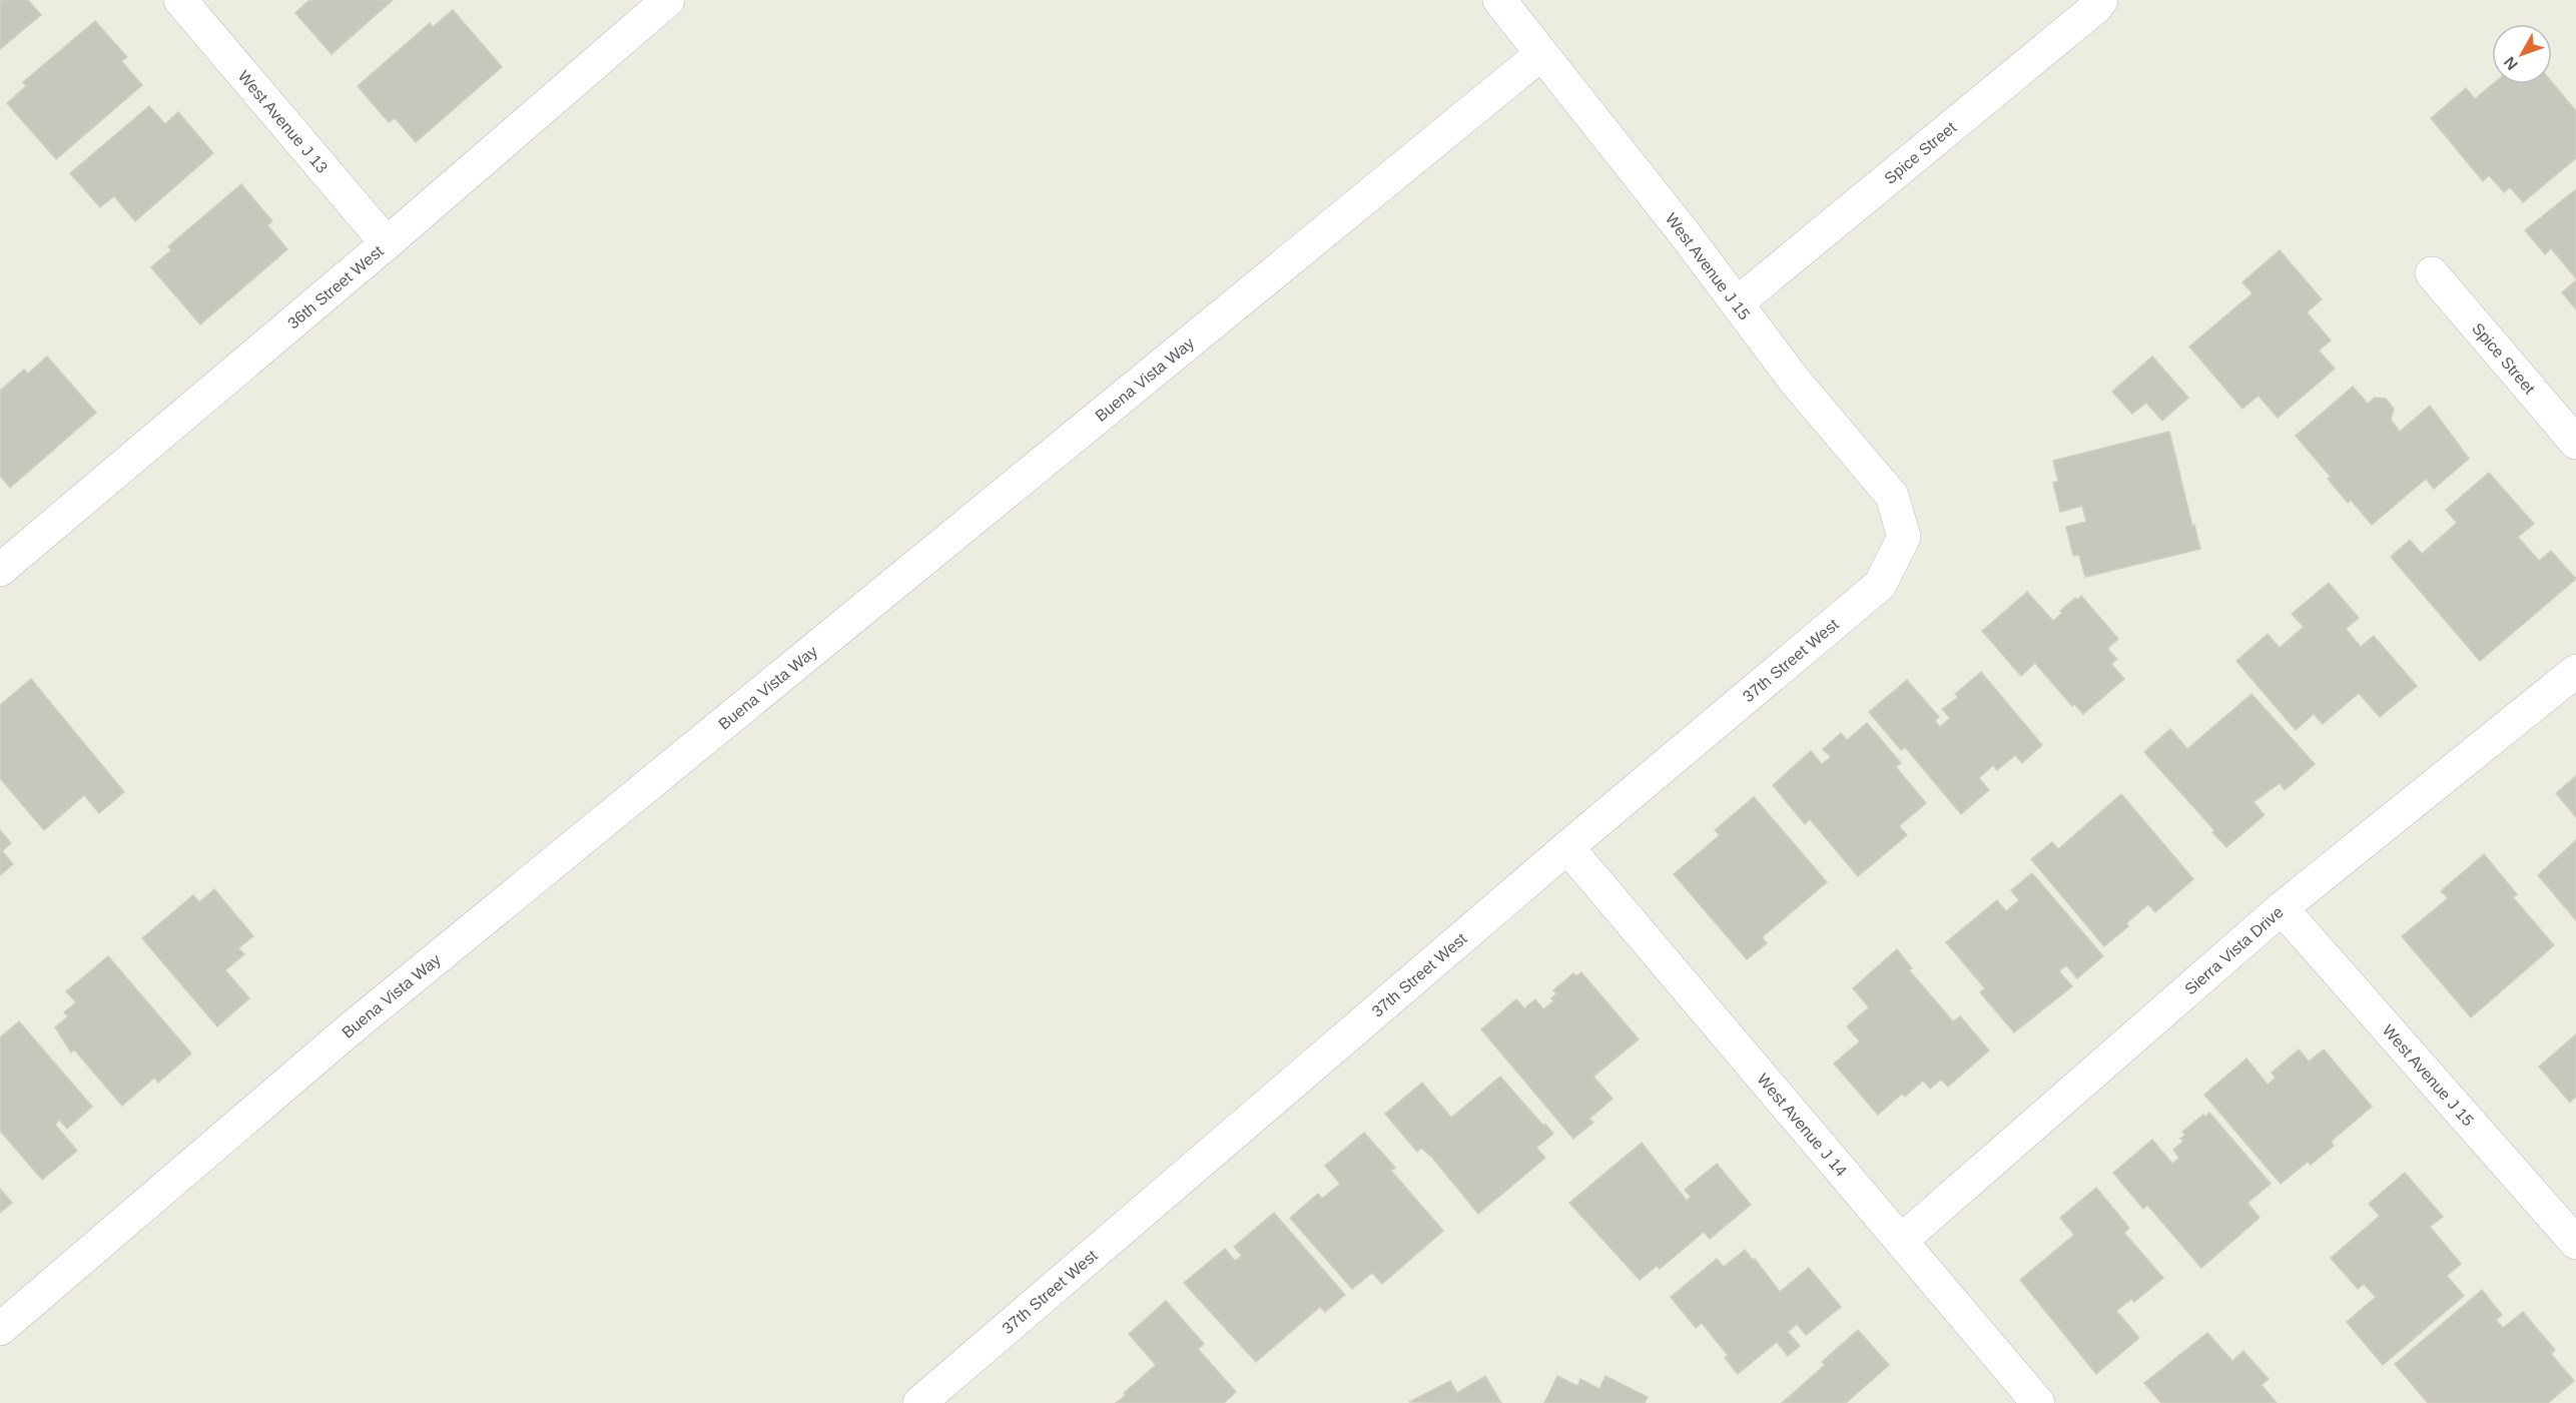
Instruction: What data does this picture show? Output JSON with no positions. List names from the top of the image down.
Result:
{
  "streets": {
    "street": [
      "West Avenue J 13",
      "Spice Street",
      "West Avenue J 15",
      "36th Street West",
      "Buena Vista Way",
      "37th Street West",
      "Sierra Vista Drive",
      "West Avenue J 14"
    ]
  },
  "crossings": [
    ["West Avenue J 13", "36th Street West"],
    ["Spice Street", "West Avenue J 15"],
    ["West Avenue J 15", "Buena Vista Way"],
    ["West Avenue J 15", "37th Street West"],
    ["West Avenue J 15", "Sierra Vista Drive"],
    ["37th Street West", "West Avenue J 14"],
    ["Sierra Vista Drive", "West Avenue J 14"]
  ],
  "north": "bottom left"
}
